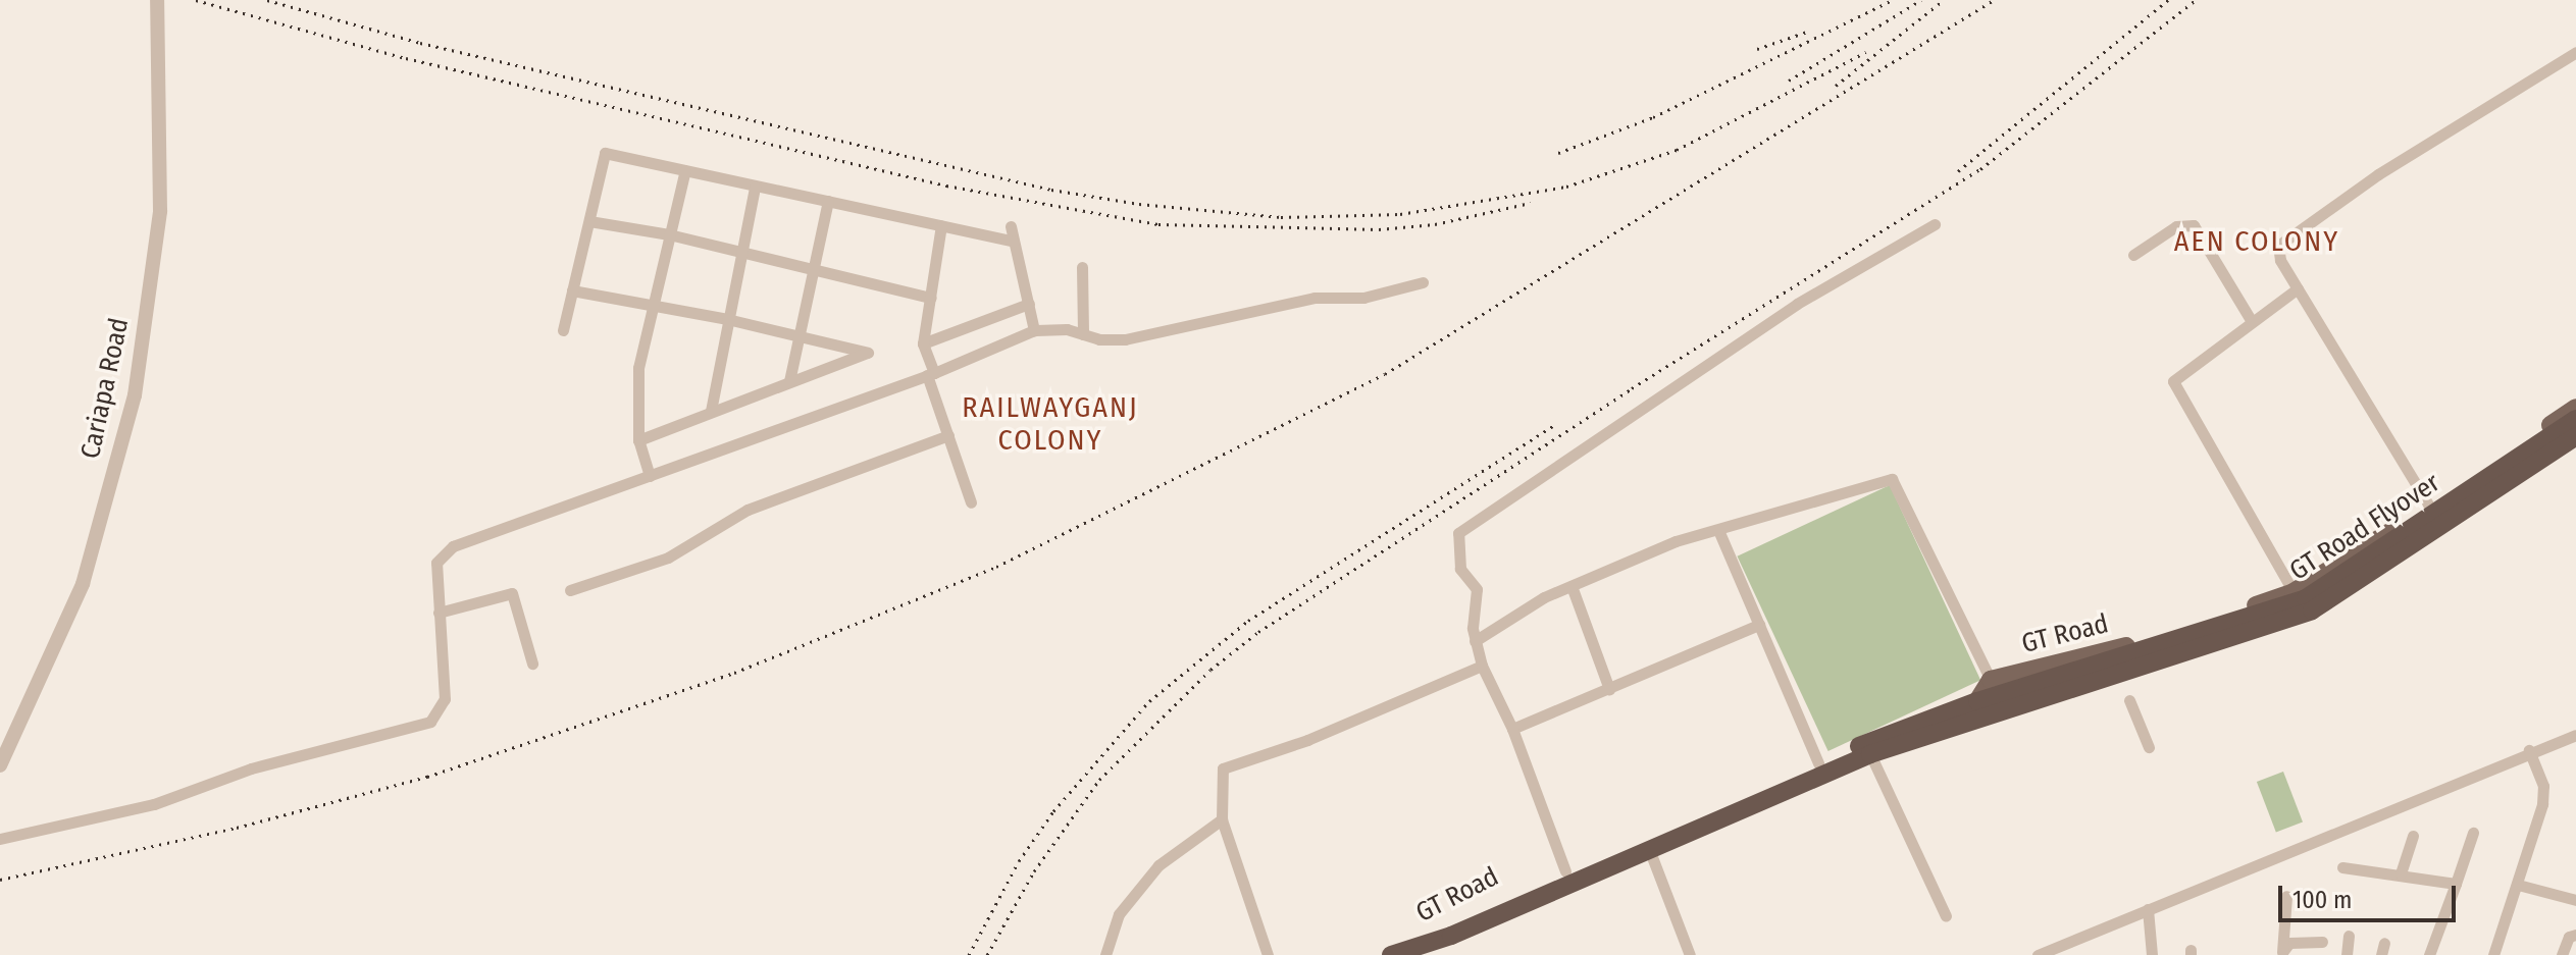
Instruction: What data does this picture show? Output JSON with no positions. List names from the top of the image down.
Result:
{
  "streets": {
    "highway": ["GT Road Flyover", "GT Road"],
    "street": ["Cariapa Road"]
  },
  "crossings": [
    ["GT Road Flyover", "GT Road"]
  ],
  "districts": ["AEN COLONY", "RAILWAYGANJ COLONY"],
  "scale_bar": "100 m"
}
